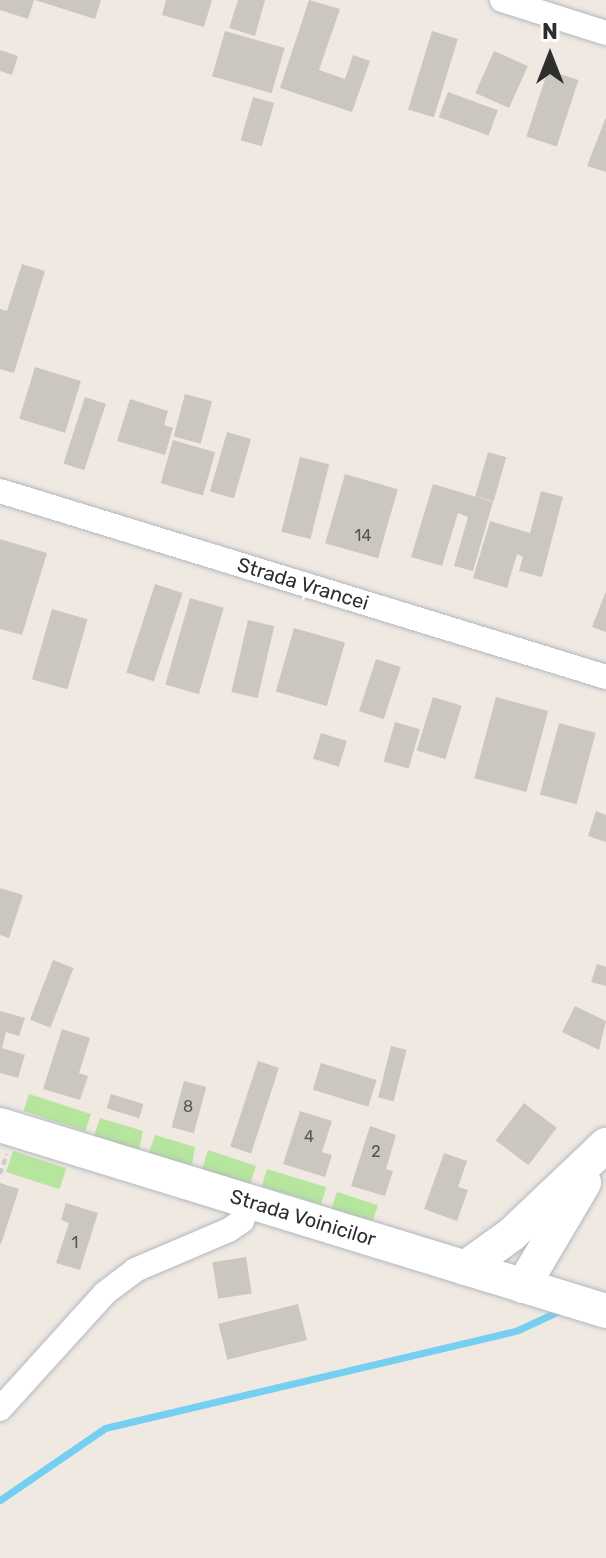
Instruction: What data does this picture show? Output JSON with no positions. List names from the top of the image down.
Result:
{
  "streets": {
    "main road": ["Strada Voinicilor"],
    "street": ["Strada Vrancei"]
  },
  "house_numbers": [
    "14",
    "8",
    "4",
    "2",
    "1"
  ],
  "north": "top"
}
